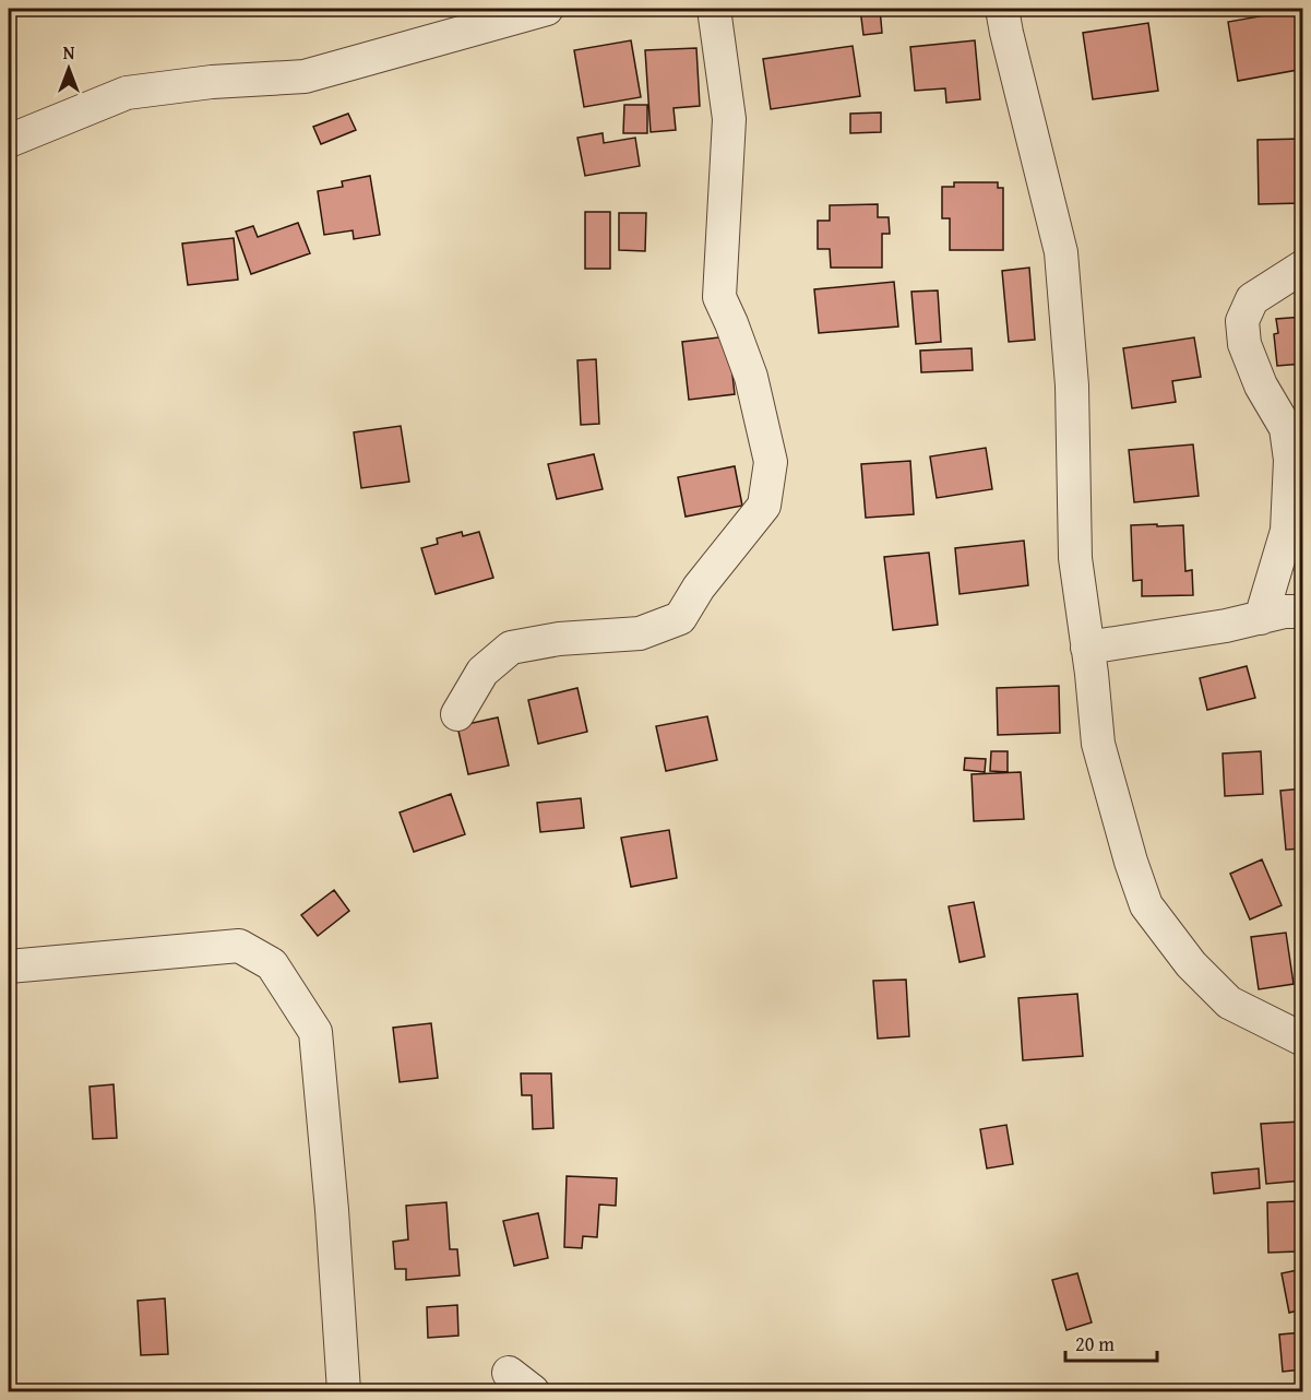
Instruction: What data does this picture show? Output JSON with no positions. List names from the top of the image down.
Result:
{
  "scale_bar": "20 m",
  "north": "top"
}
